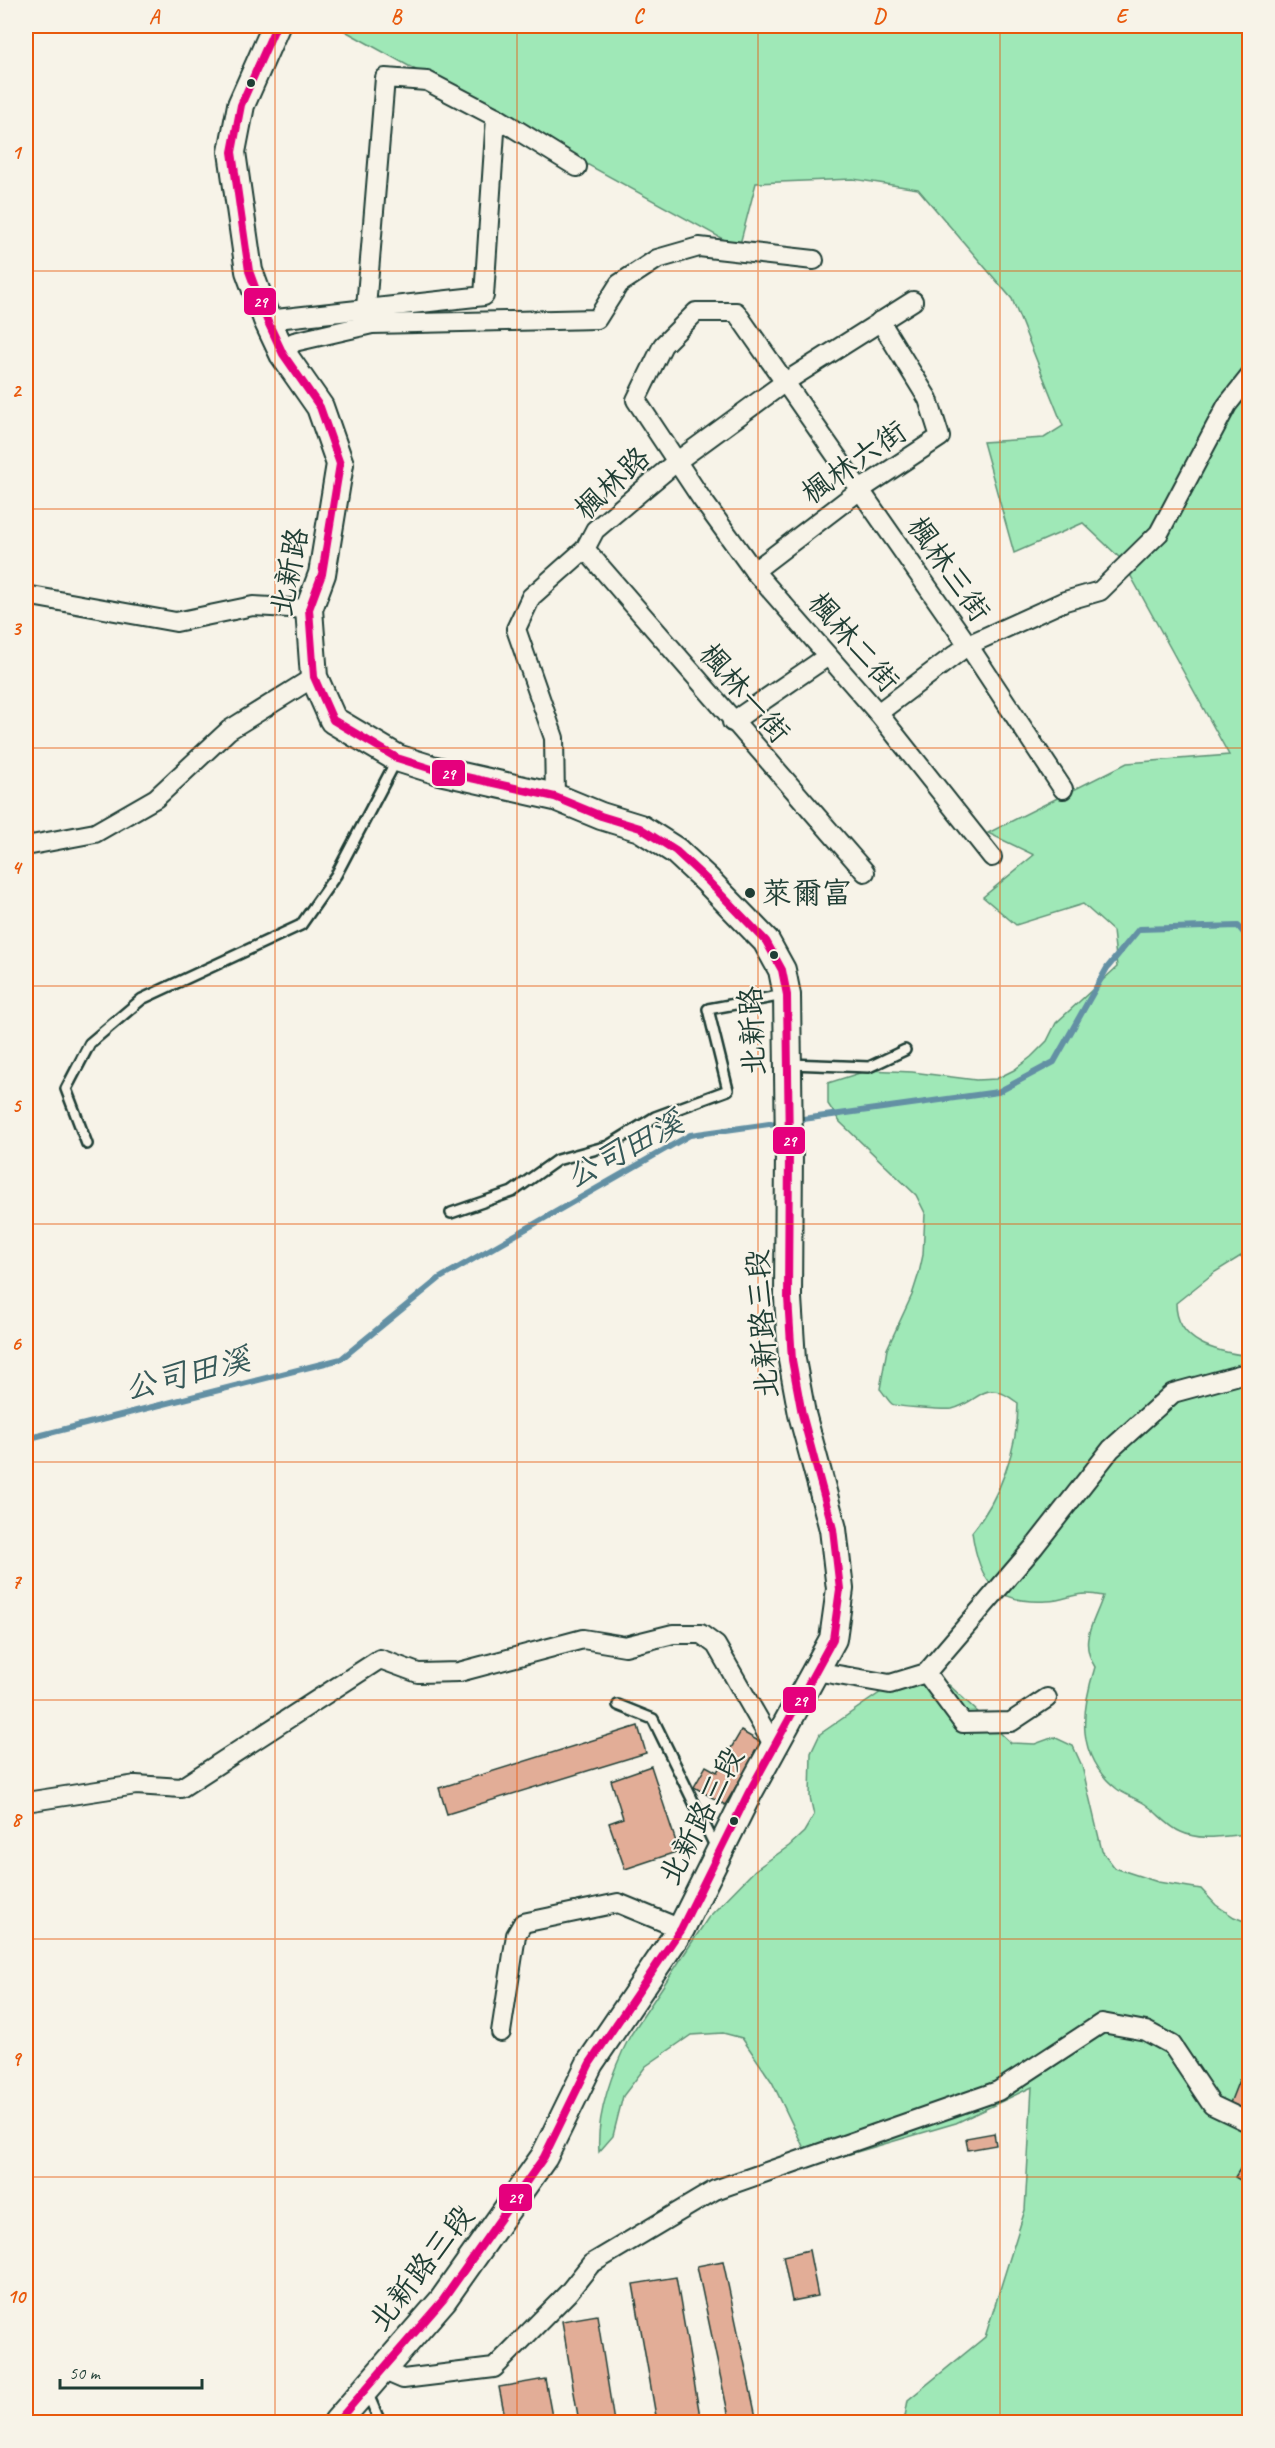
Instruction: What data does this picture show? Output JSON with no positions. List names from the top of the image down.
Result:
{
  "streets": {
    "main road": ["北新路", "北新路三段"],
    "street": [
      "楓林六街",
      "楓林路",
      "楓林三街",
      "楓林二街",
      "楓林一街"
    ]
  },
  "crossings": [
    ["楓林六街", "楓林路"],
    ["楓林六街", "楓林三街"],
    ["楓林六街", "楓林二街"],
    ["楓林路", "楓林三街"],
    ["楓林路", "北新路"],
    ["楓林路", "楓林二街"],
    ["楓林路", "楓林一街"],
    ["楓林三街", "楓林二街"],
    ["北新路", "北新路三段"]
  ],
  "water": ["公司田溪"],
  "places": ["萊爾富"],
  "lines": ["transit line 29"],
  "scale_bar": "50 m",
  "grid": {
    "columns": [
      "A",
      "B",
      "C",
      "D",
      "E"
    ],
    "rows": [
      "1",
      "2",
      "3",
      "4",
      "5",
      "6",
      "7",
      "8",
      "9",
      "10"
    ]
  }
}
